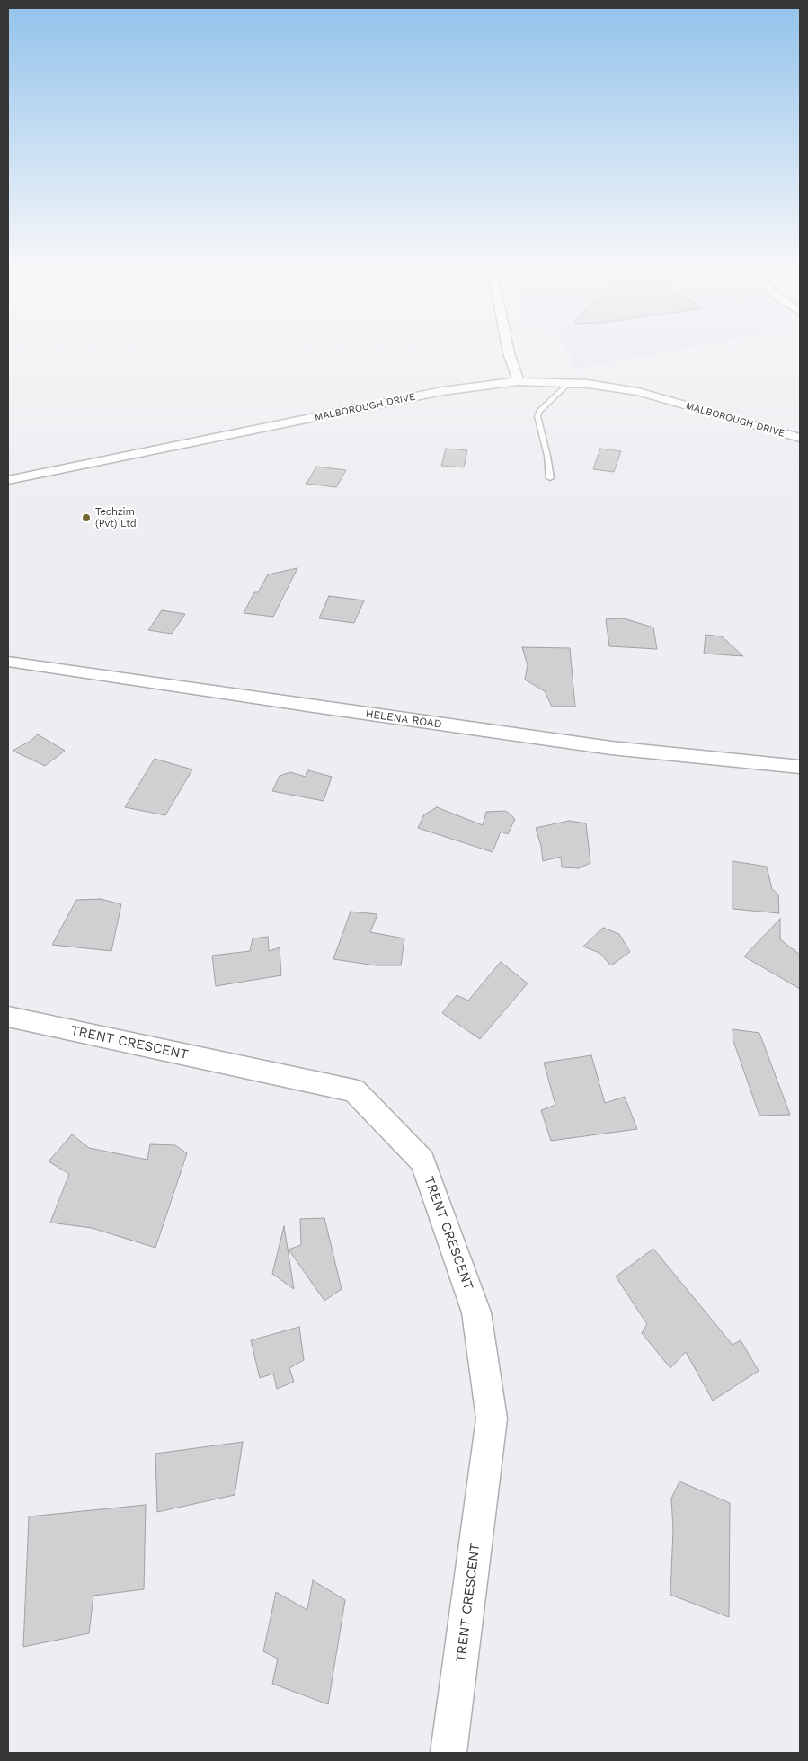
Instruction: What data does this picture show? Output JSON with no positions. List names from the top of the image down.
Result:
{
  "streets": {
    "street": ["MALBOROUGH DRIVE", "HELENA ROAD", "TRENT CRESCENT"]
  },
  "places": ["Techzim (Pvt) Ltd"]
}
